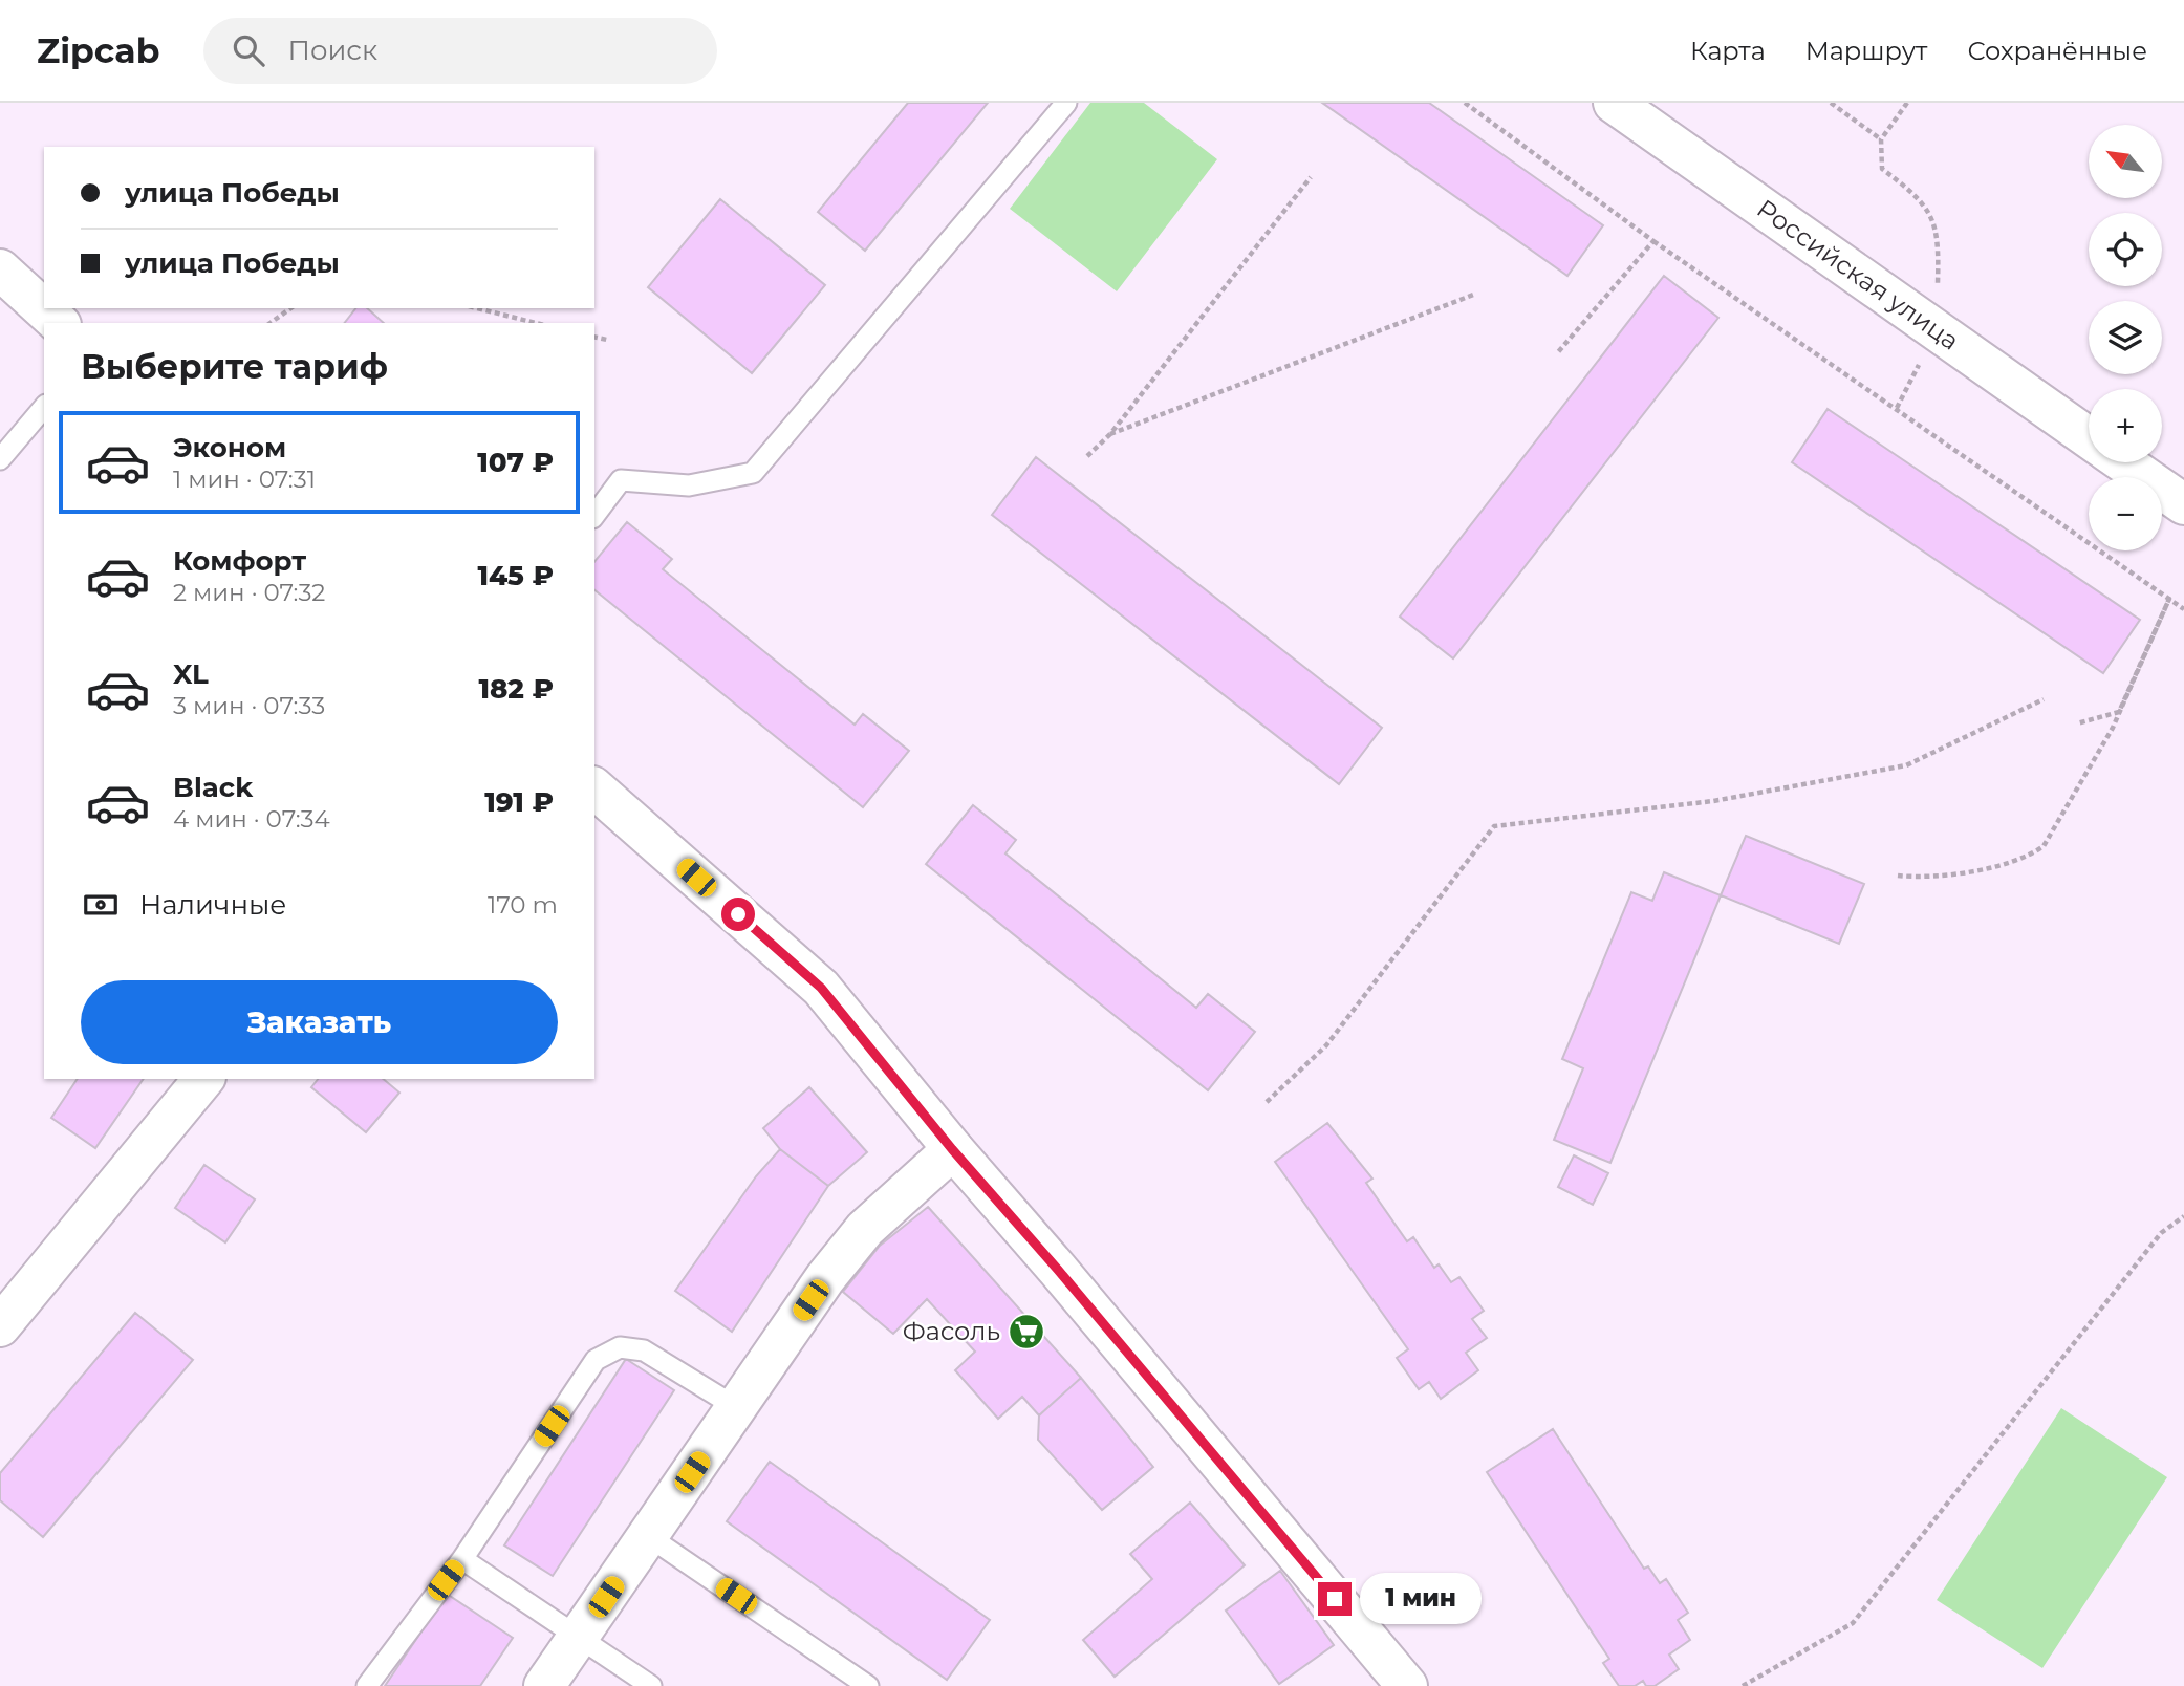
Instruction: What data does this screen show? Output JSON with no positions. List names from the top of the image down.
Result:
{
  "streets": {
    "street": ["Российская улица"]
  },
  "places": {
    "supermarket": ["Фасоль"]
  },
  "north": "top left",
  "page": {
    "header": "Zipcab",
    "search": "Поиск",
    "nav": ["Карта", "Маршрут", "Сохранённые"],
    "map_buttons": ["+", "−"],
    "banner": ["улица Победы", "улица Победы"],
    "heading": "Выберите тариф",
    "list": [
      {
        "name": "Эконом",
        "note": "1 мин · 07:31",
        "value": "107 ₽"
      },
      {
        "name": "Комфорт",
        "note": "2 мин · 07:32",
        "value": "145 ₽"
      },
      {
        "name": "XL",
        "note": "3 мин · 07:33",
        "value": "182 ₽"
      },
      {
        "name": "Black",
        "note": "4 мин · 07:34",
        "value": "191 ₽"
      }
    ],
    "pay": ["Наличные", "170 m"],
    "buttons": "Заказать",
    "bubble": "1 мин"
  }
}
